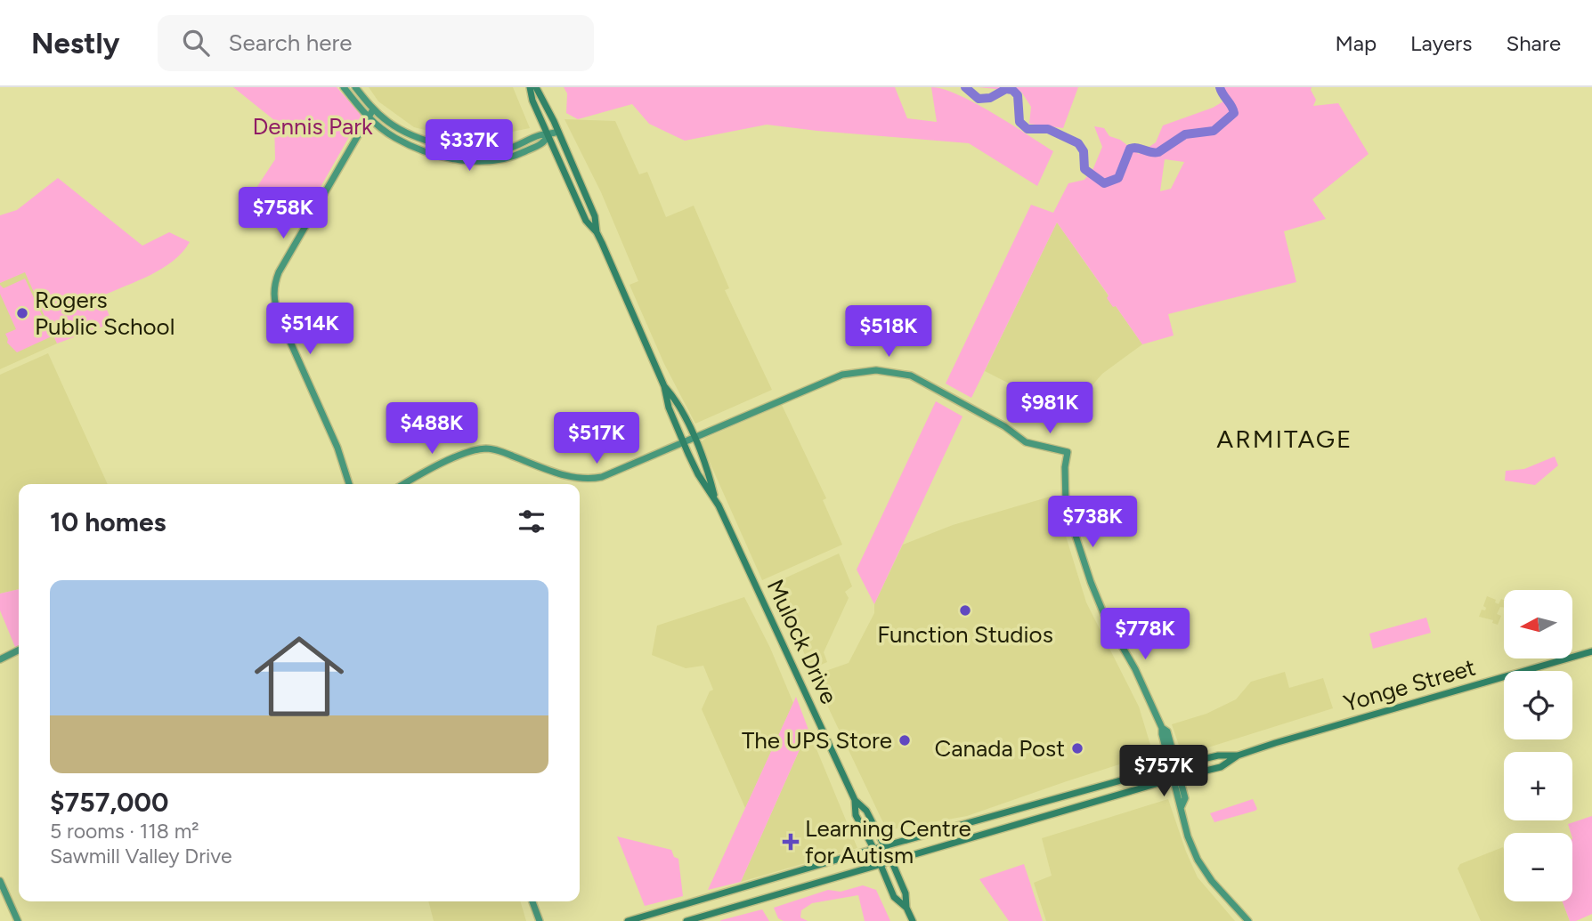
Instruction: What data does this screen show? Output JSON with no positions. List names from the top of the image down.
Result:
{
  "streets": {
    "main road": ["Mulock Drive", "Yonge Street"]
  },
  "crossings": [
    ["Mulock Drive", "Yonge Street"]
  ],
  "districts": ["ARMITAGE"],
  "parks": ["Dennis Park"],
  "places": {
    "other": [
      "Rogers Public School",
      "Function Studios",
      "The UPS Store",
      "Canada Post"
    ],
    "health": ["Learning Centre for Autism"]
  },
  "north": "left",
  "page": {
    "header": "Nestly",
    "search": "Search here",
    "nav": ["Map", "Layers", "Share"],
    "price": [
      "$337K",
      "$758K",
      "$514K",
      "$518K",
      "$981K",
      "$488K",
      "$517K",
      "$738K",
      "$778K",
      "$757K"
    ],
    "heading": "10 homes",
    "list": [
      {
        "name": "$757,000",
        "note": "5 rooms · 118 m² · Sawmill Valley Drive"
      }
    ],
    "map_buttons": ["+", "−"]
  }
}
